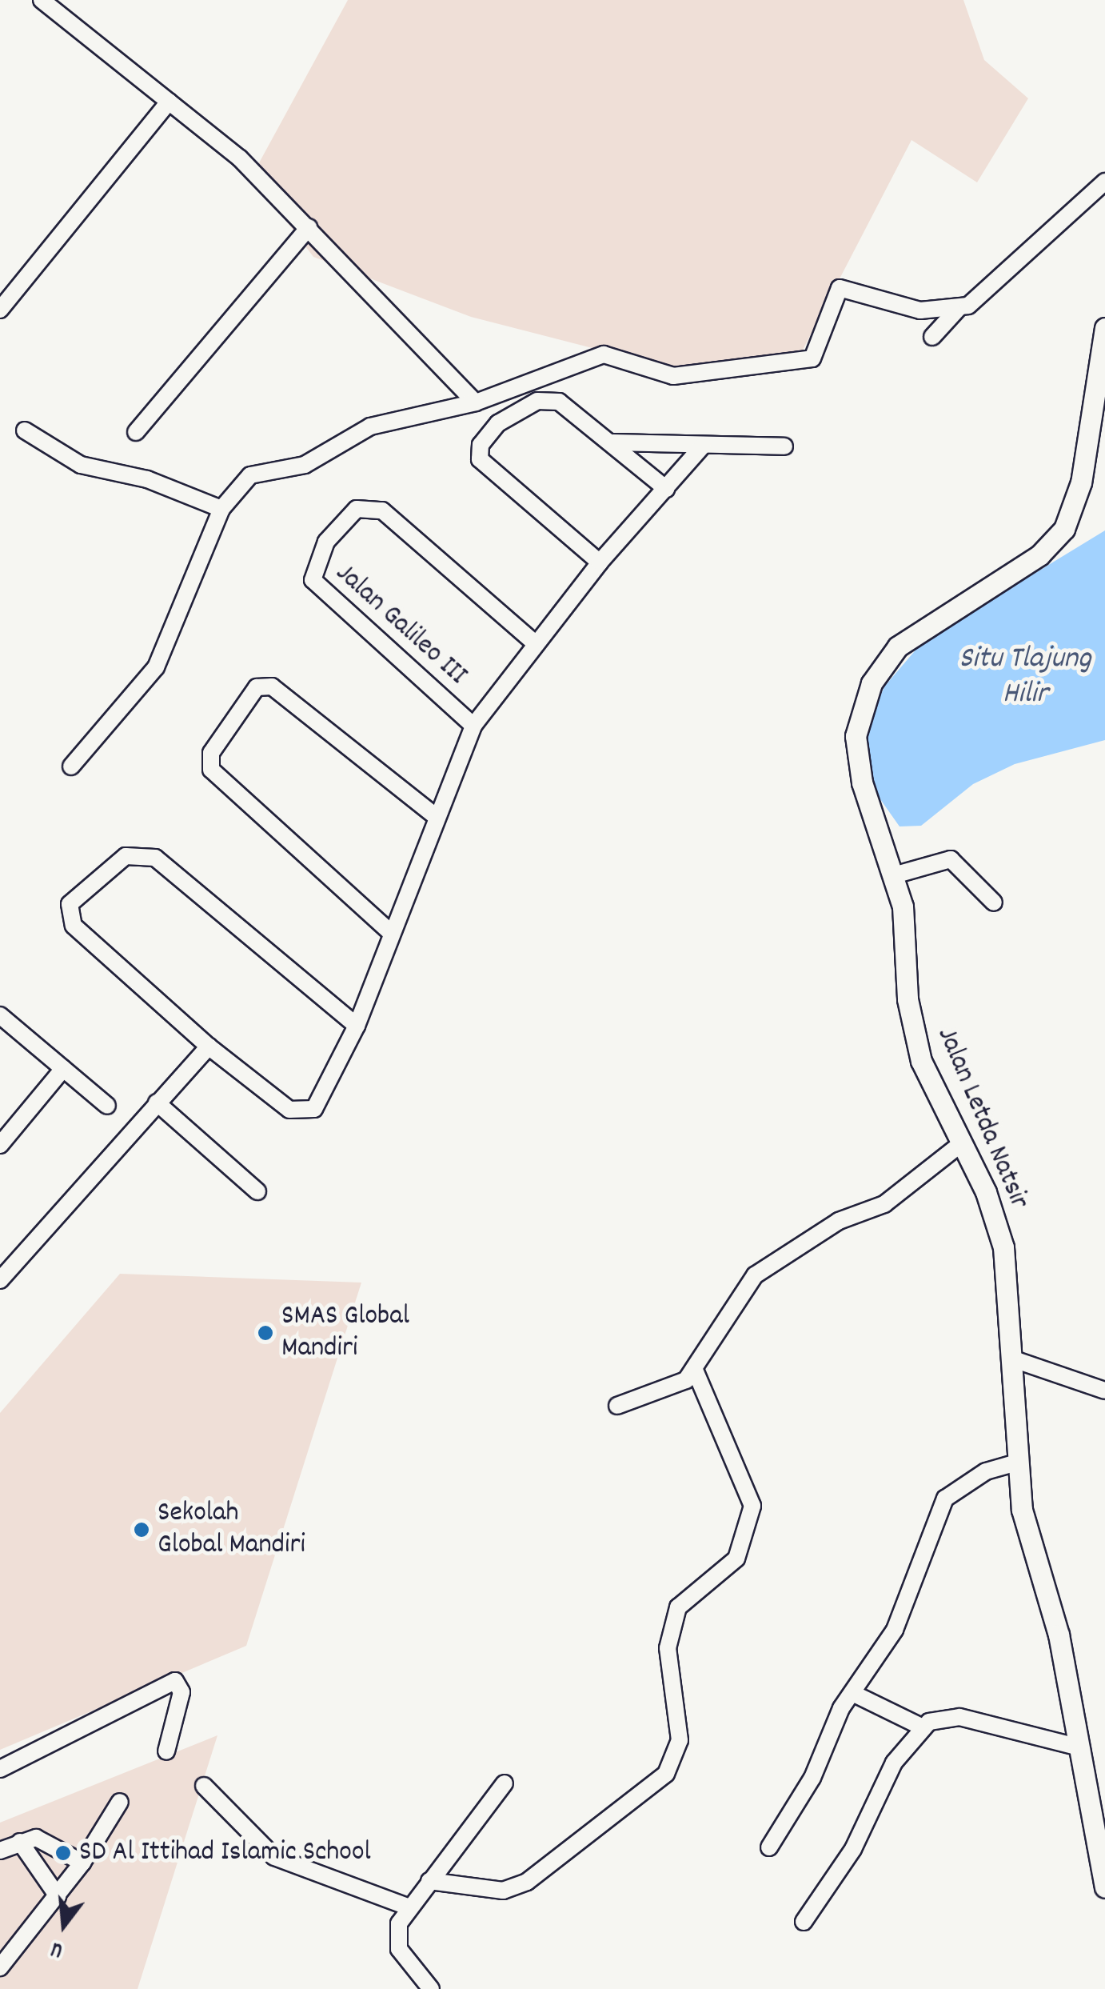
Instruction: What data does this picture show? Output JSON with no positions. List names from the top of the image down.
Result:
{
  "streets": {
    "street": ["Jalan Galileo III", "Jalan Letda Natsir"]
  },
  "water": ["Situ Tlajung Hilir"],
  "places": ["SMAS Global Mandiri", "Sekolah Global Mandiri", "SD Al Ittihad Islamic School"],
  "north": "bottom"
}
